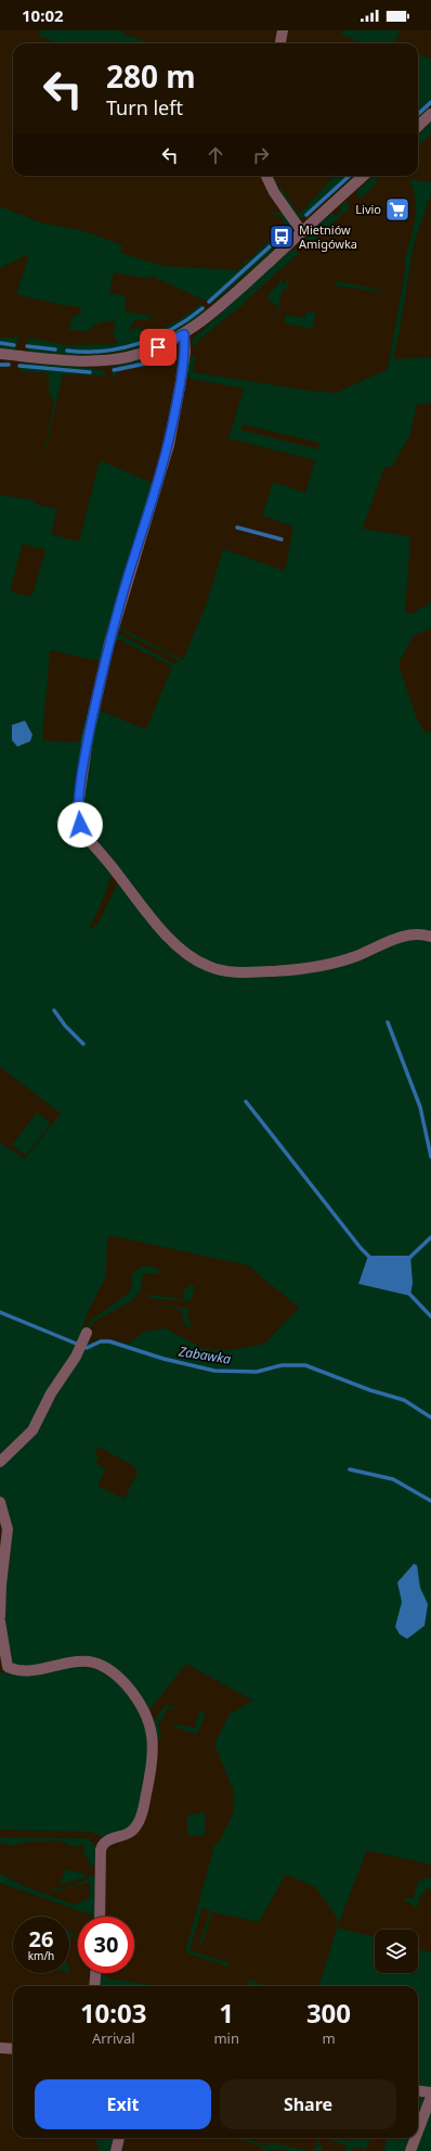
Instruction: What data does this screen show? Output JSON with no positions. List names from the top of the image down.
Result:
{
  "water": ["Zabawka"],
  "places": {
    "supermarket": ["Livio"],
    "bus stop": ["Mietniów Amigówka"]
  },
  "page": {
    "status": "10:02",
    "turn": ["280 m", "Turn left"],
    "speed": "26 km/h",
    "limit": "30",
    "eta": [
      "10:03",
      "Arrival",
      "1",
      "min",
      "300",
      "m"
    ],
    "buttons": ["Exit", "Share"]
  }
}
